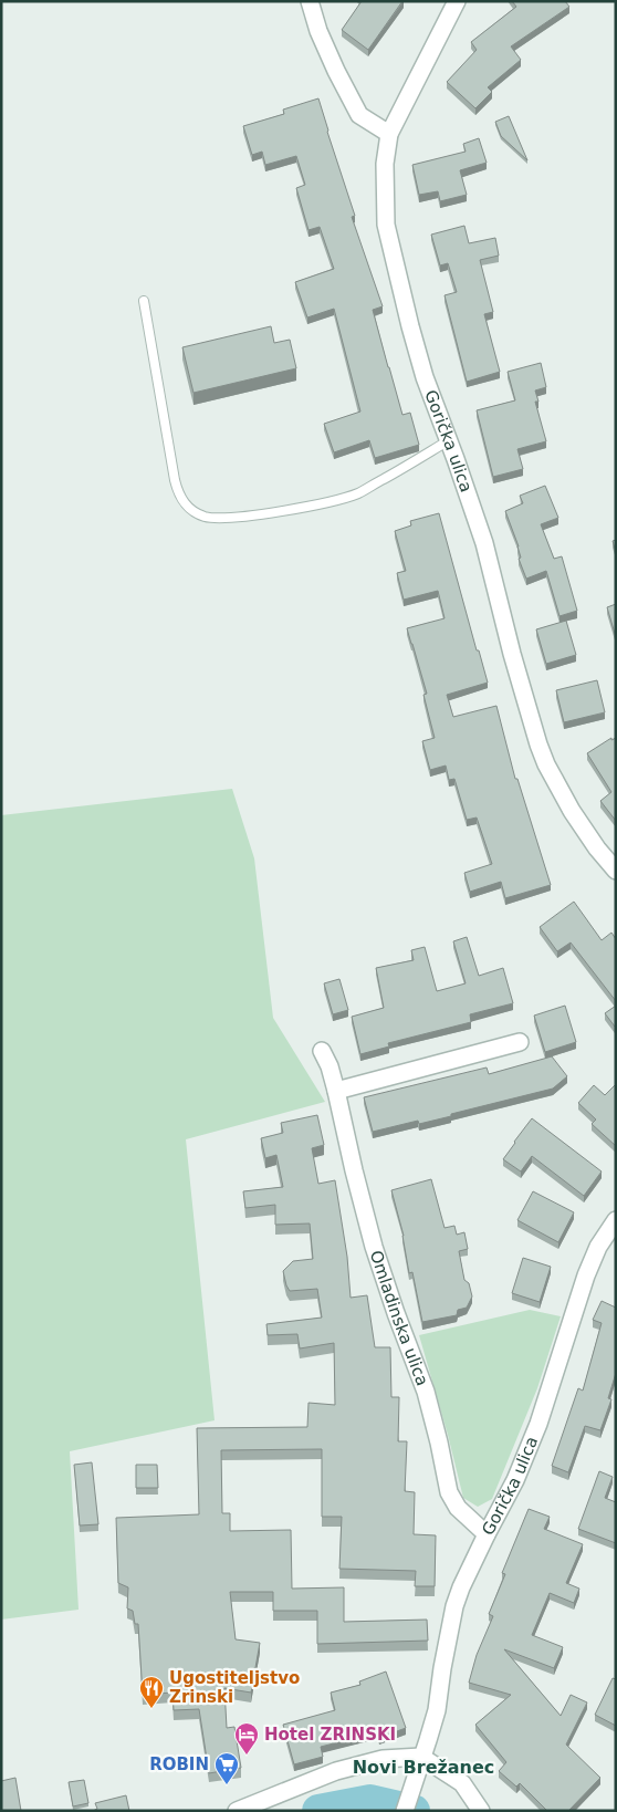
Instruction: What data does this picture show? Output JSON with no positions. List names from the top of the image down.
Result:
{
  "streets": {
    "street": ["Gorička ulica", "Omladinska ulica"]
  },
  "crossings": [
    ["Gorička ulica", "Omladinska ulica"]
  ],
  "districts": ["Novi Brežanec"],
  "places": {
    "restaurant": ["Ugostiteljstvo Zrinski"],
    "hotel": ["Hotel ZRINSKI"],
    "supermarket": ["ROBIN"]
  }
}
